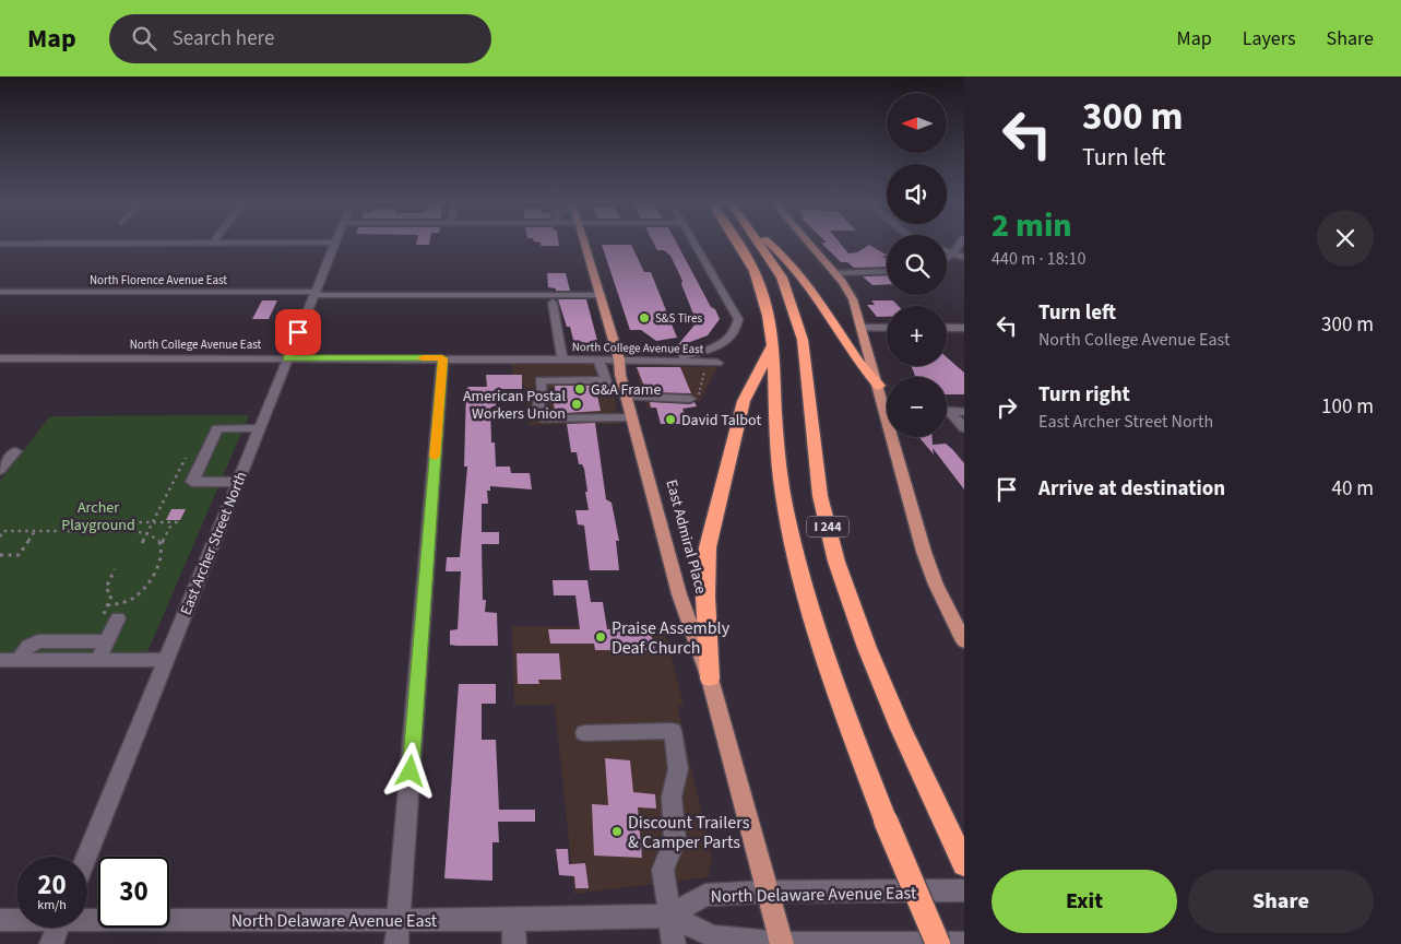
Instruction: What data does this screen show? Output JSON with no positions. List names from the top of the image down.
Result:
{
  "streets": {
    "highway": ["I 244"],
    "main road": ["East Admiral Place"],
    "street": [
      "North Florence Avenue East",
      "North College Avenue East",
      "East Archer Street North",
      "North Delaware Avenue East"
    ]
  },
  "crossings": [
    ["North Florence Avenue East", "East Admiral Place"],
    ["North Florence Avenue East", "East Archer Street North"],
    ["North College Avenue East", "East Admiral Place"],
    ["North College Avenue East", "East Archer Street North"],
    ["East Admiral Place", "North Delaware Avenue East"]
  ],
  "parks": ["Archer Playground"],
  "places": [
    "S&S Tires",
    "G&A Frame",
    "American Postal Workers Union",
    "David Talbot",
    "Praise Assembly Deaf Church",
    "Discount Trailers & Camper Parts"
  ],
  "north": "left",
  "page": {
    "header": "Map",
    "search": "Search here",
    "nav": ["Map", "Layers", "Share"],
    "turn": ["300 m", "Turn left"],
    "map_buttons": ["+", "−"],
    "heading": ["2 min", "440 m · 18:10"],
    "list": [
      {
        "name": "Turn left",
        "note": "North College Avenue East",
        "value": "300 m"
      },
      {
        "name": "Turn right",
        "note": "East Archer Street North",
        "value": "100 m"
      },
      {
        "name": "Arrive at destination",
        "value": "40 m"
      }
    ],
    "speed": "20 km/h",
    "limit": "30",
    "buttons": ["Exit", "Share"]
  }
}
